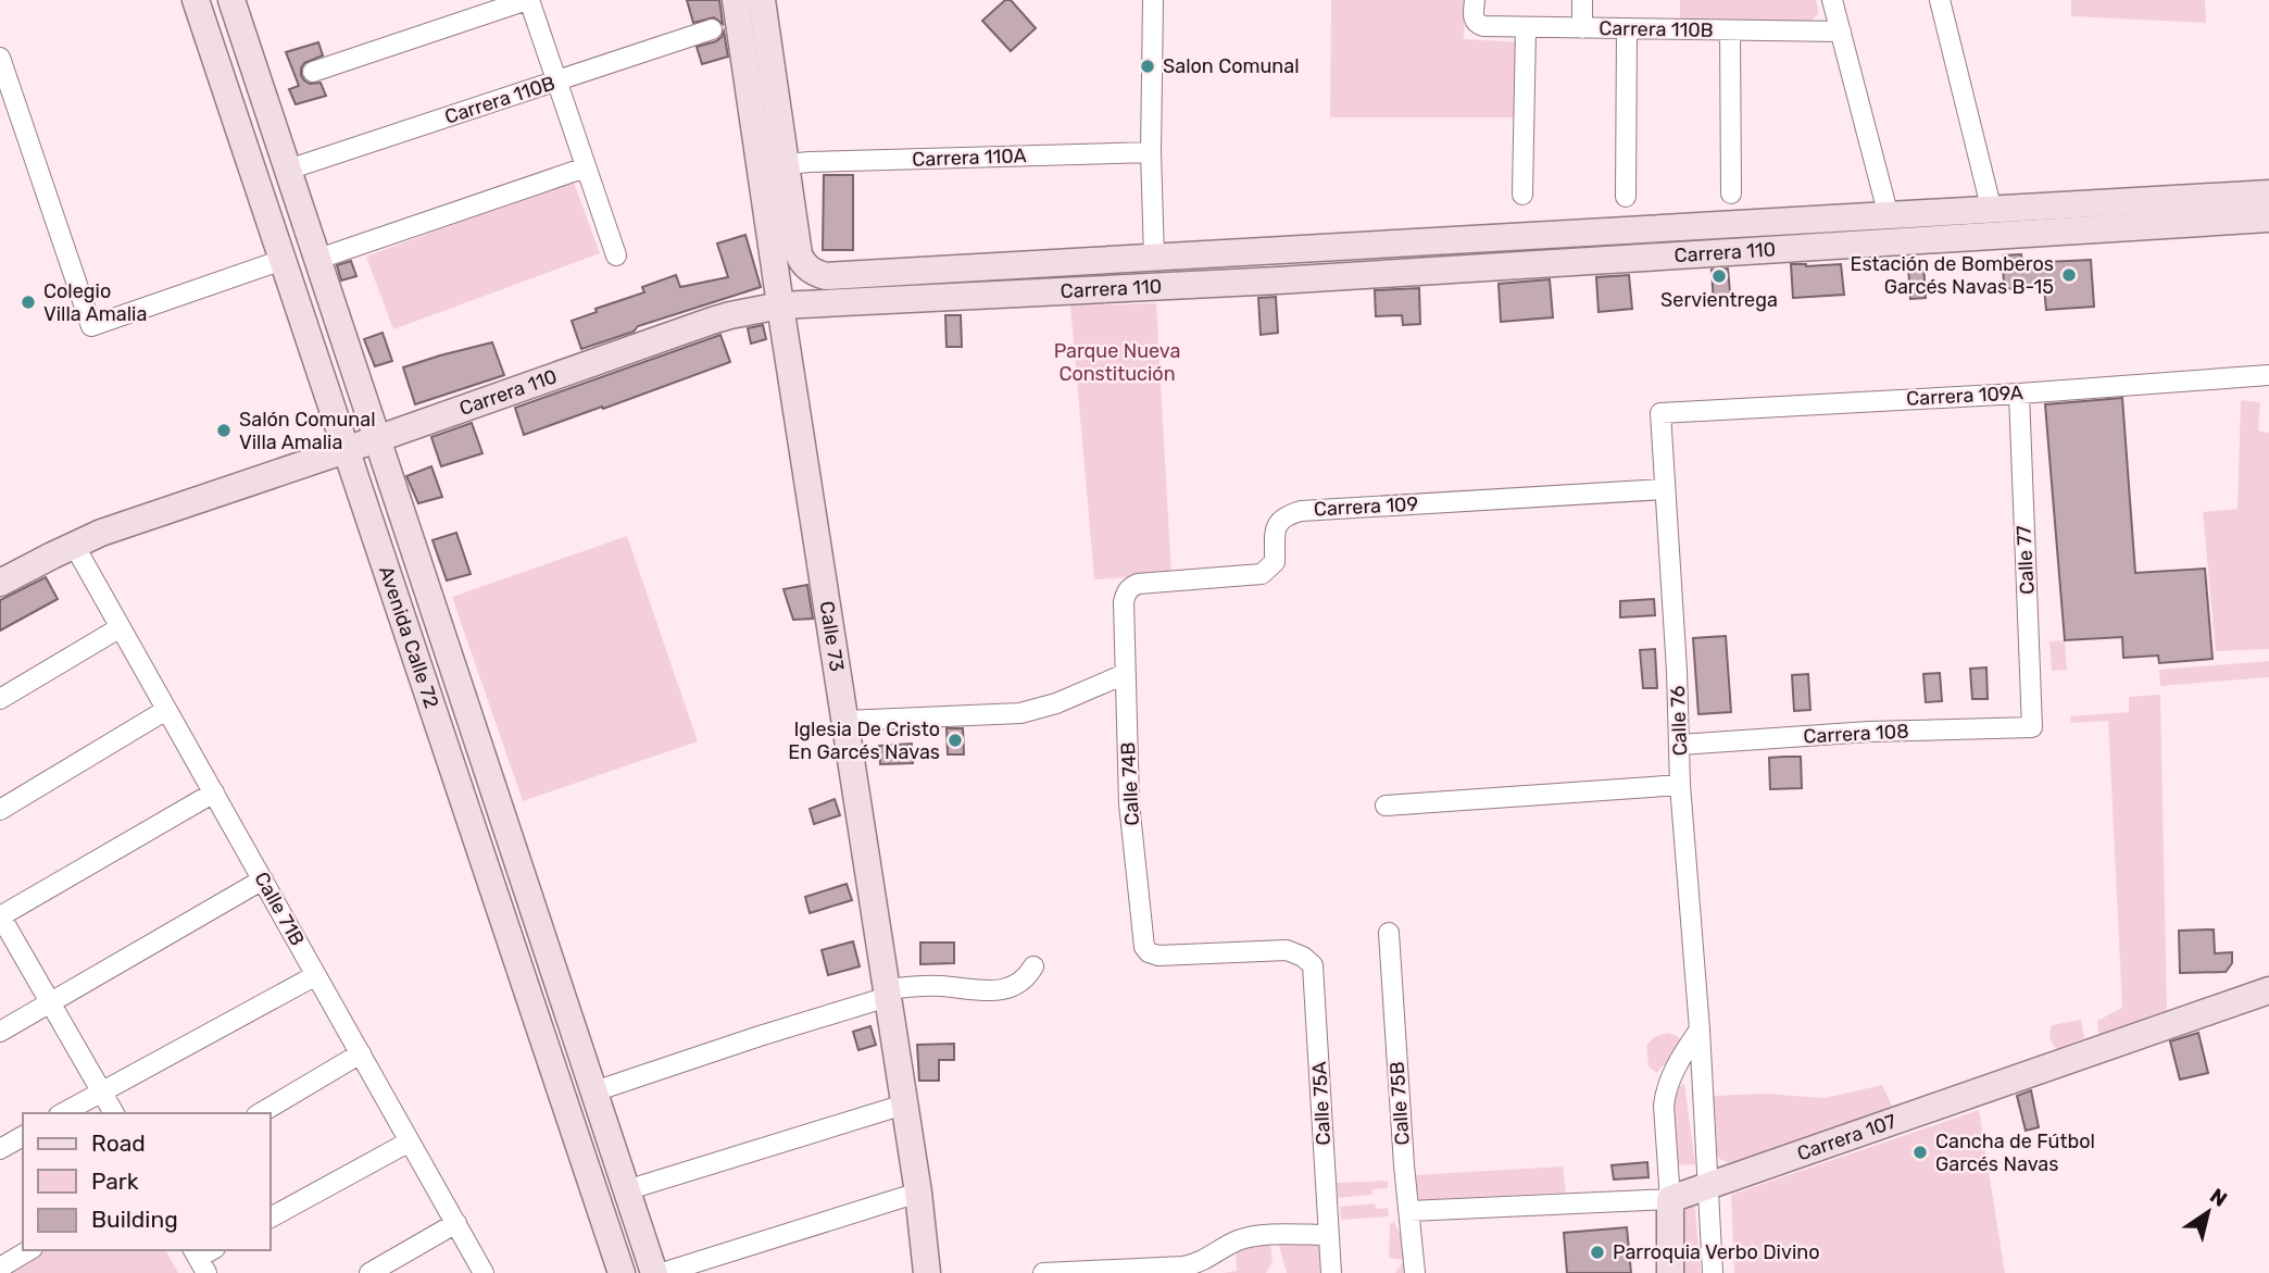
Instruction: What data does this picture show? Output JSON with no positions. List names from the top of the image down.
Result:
{
  "streets": {
    "main road": [
      "Carrera 110",
      "Calle 73",
      "Avenida Calle 72",
      "Carrera 107"
    ],
    "street": [
      "Carrera 110B",
      "Carrera 110A",
      "Carrera 109A",
      "Carrera 109",
      "Calle 77",
      "Calle 76",
      "Carrera 108",
      "Calle 74B",
      "Calle 71B",
      "Calle 75A",
      "Calle 75B"
    ]
  },
  "crossings": [
    ["Carrera 110B", "Avenida Calle 72"],
    ["Carrera 110A", "Carrera 110"],
    ["Carrera 110", "Calle 73"],
    ["Carrera 110", "Avenida Calle 72"],
    ["Carrera 110", "Calle 71B"],
    ["Carrera 109A", "Calle 77"],
    ["Carrera 109A", "Calle 76"],
    ["Carrera 109", "Calle 76"],
    ["Carrera 109", "Calle 74B"],
    ["Calle 77", "Carrera 108"],
    ["Calle 76", "Carrera 108"],
    ["Calle 76", "Carrera 107"],
    ["Calle 74B", "Calle 75A"],
    ["Calle 75B", "Carrera 107"]
  ],
  "parks": ["Parque Nueva Constitución"],
  "places": [
    "Salon Comunal",
    "Estación de Bomberos Garcés Navas B-15",
    "Servientrega",
    "Colegio Villa Amalia",
    "Salón Comunal Villa Amalia",
    "Iglesia De Cristo En Garcés Navas",
    "Cancha de Fútbol Garcés Navas",
    "Parroquia Verbo Divino"
  ],
  "legend": ["Road", "Park", "Building"],
  "north": "top right"
}
